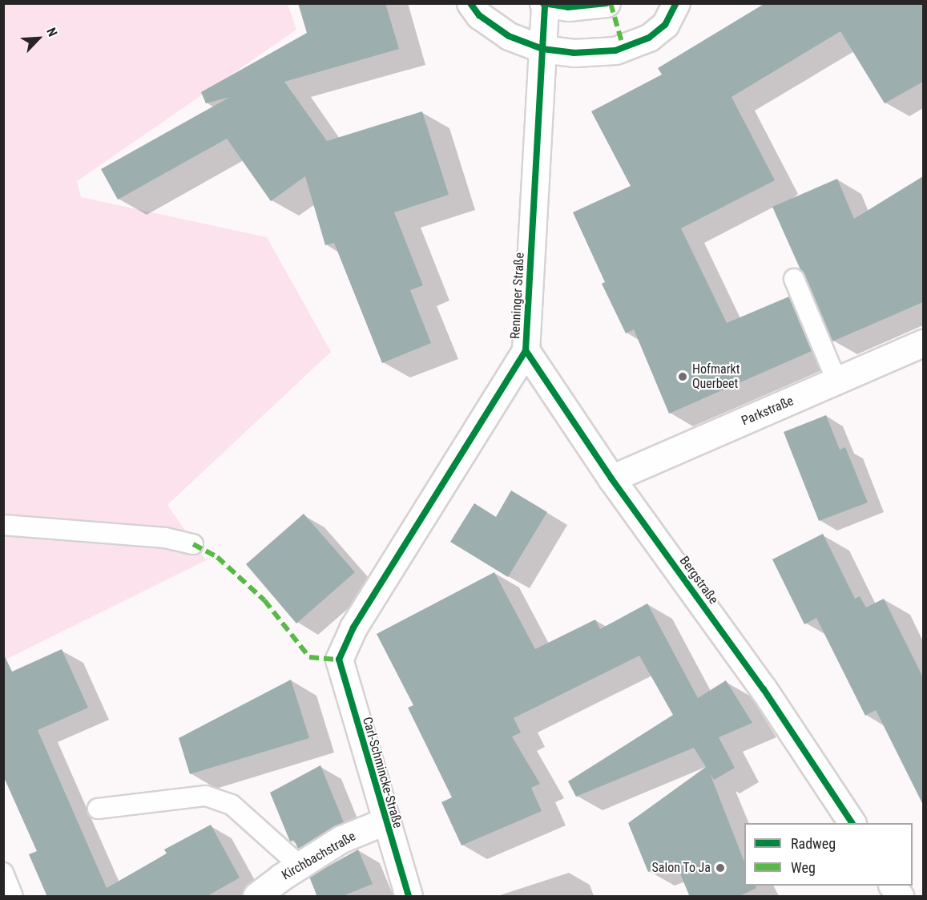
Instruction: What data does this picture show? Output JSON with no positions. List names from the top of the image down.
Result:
{
  "streets": {
    "street": [
      "Renninger Straße",
      "Parkstraße",
      "Bergstraße",
      "Carl-Schmincke-Straße",
      "Kirchbachstraße"
    ]
  },
  "crossings": [
    ["Renninger Straße", "Bergstraße"],
    ["Renninger Straße", "Carl-Schmincke-Straße"],
    ["Parkstraße", "Bergstraße"],
    ["Carl-Schmincke-Straße", "Kirchbachstraße"]
  ],
  "places": ["Hofmarkt Querbeet", "Salon To Ja"],
  "legend": ["Radweg", "Weg"],
  "north": "top right"
}
